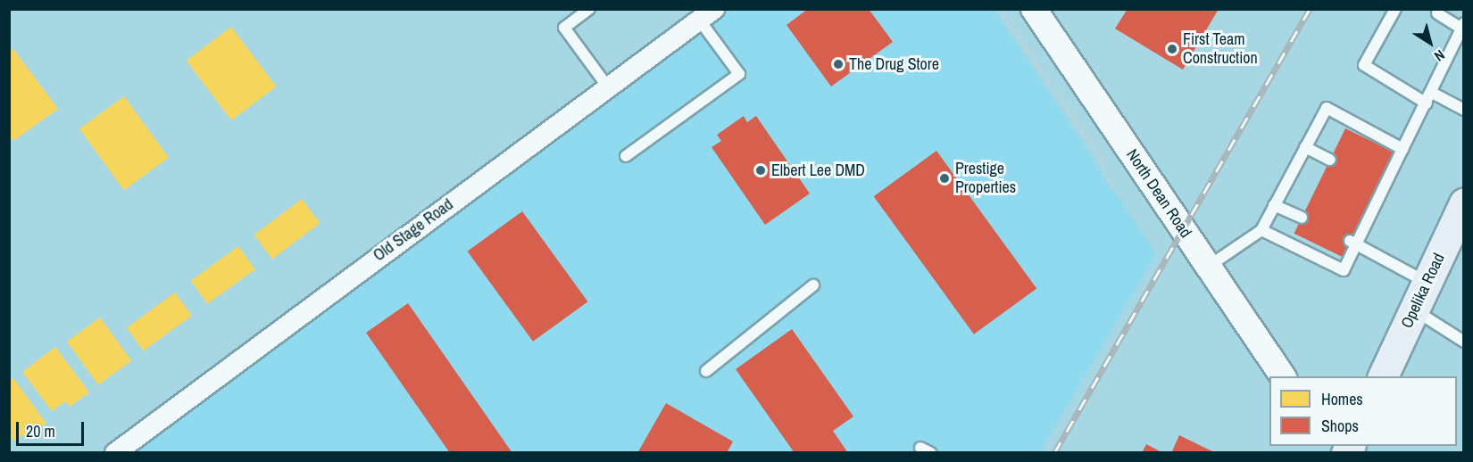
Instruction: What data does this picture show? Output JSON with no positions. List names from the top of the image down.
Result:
{
  "streets": {
    "main road": ["Opelika Road"],
    "street": ["North Dean Road", "Old Stage Road"]
  },
  "places": [
    "First Team Construction",
    "The Drug Store",
    "Elbert Lee DMD",
    "Prestige Properties"
  ],
  "legend": ["Homes", "Shops"],
  "scale_bar": "20 m",
  "north": "bottom right"
}
